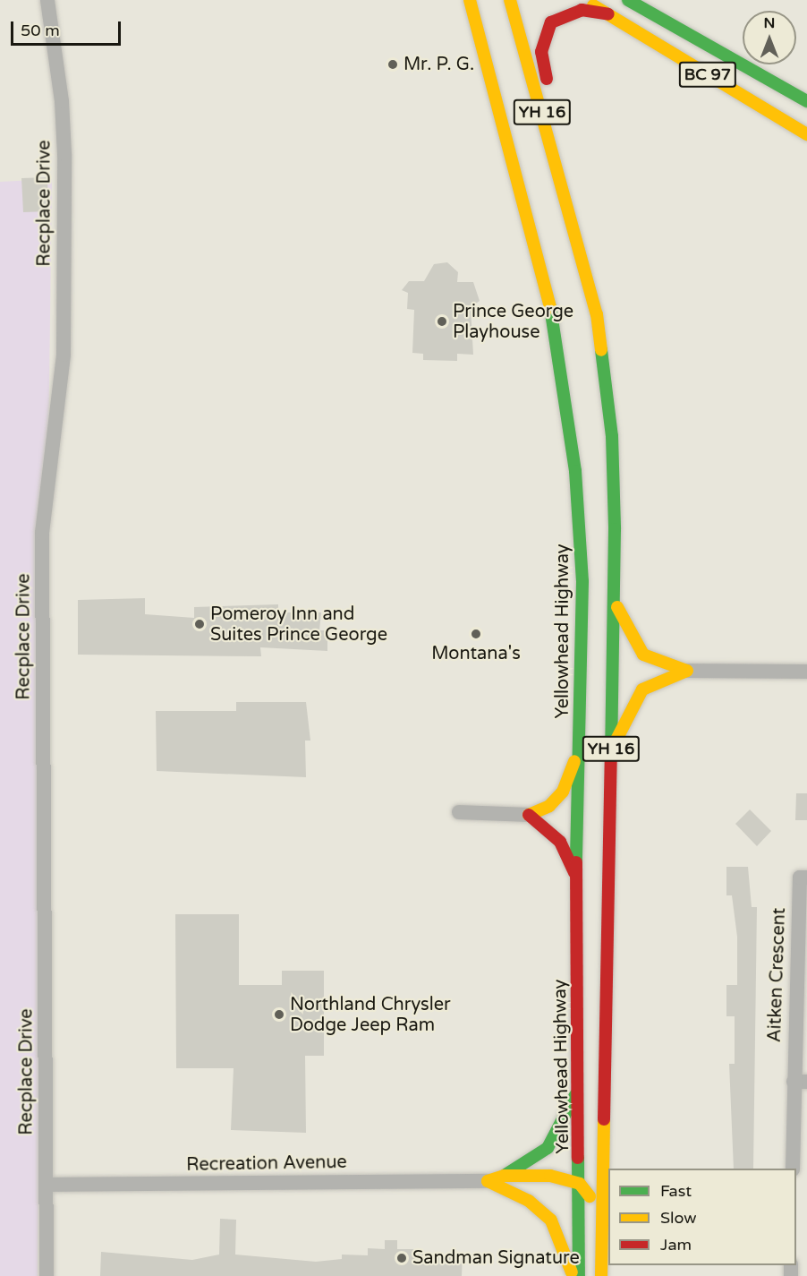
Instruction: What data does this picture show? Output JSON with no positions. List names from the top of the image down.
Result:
{
  "streets": {
    "highway": ["BC 97", "YH 16", "Yellowhead Highway"],
    "street": ["Recplace Drive", "Aitken Crescent", "Recreation Avenue"]
  },
  "crossings": [
    ["Recplace Drive", "Recreation Avenue"]
  ],
  "places": [
    "Mr. P. G.",
    "Prince George Playhouse",
    "Pomeroy Inn and Suites Prince George",
    "Montana's",
    "Northland Chrysler Dodge Jeep Ram",
    "Sandman Signature"
  ],
  "legend": ["Fast", "Slow", "Jam"],
  "scale_bar": "50 m",
  "north": "top"
}
